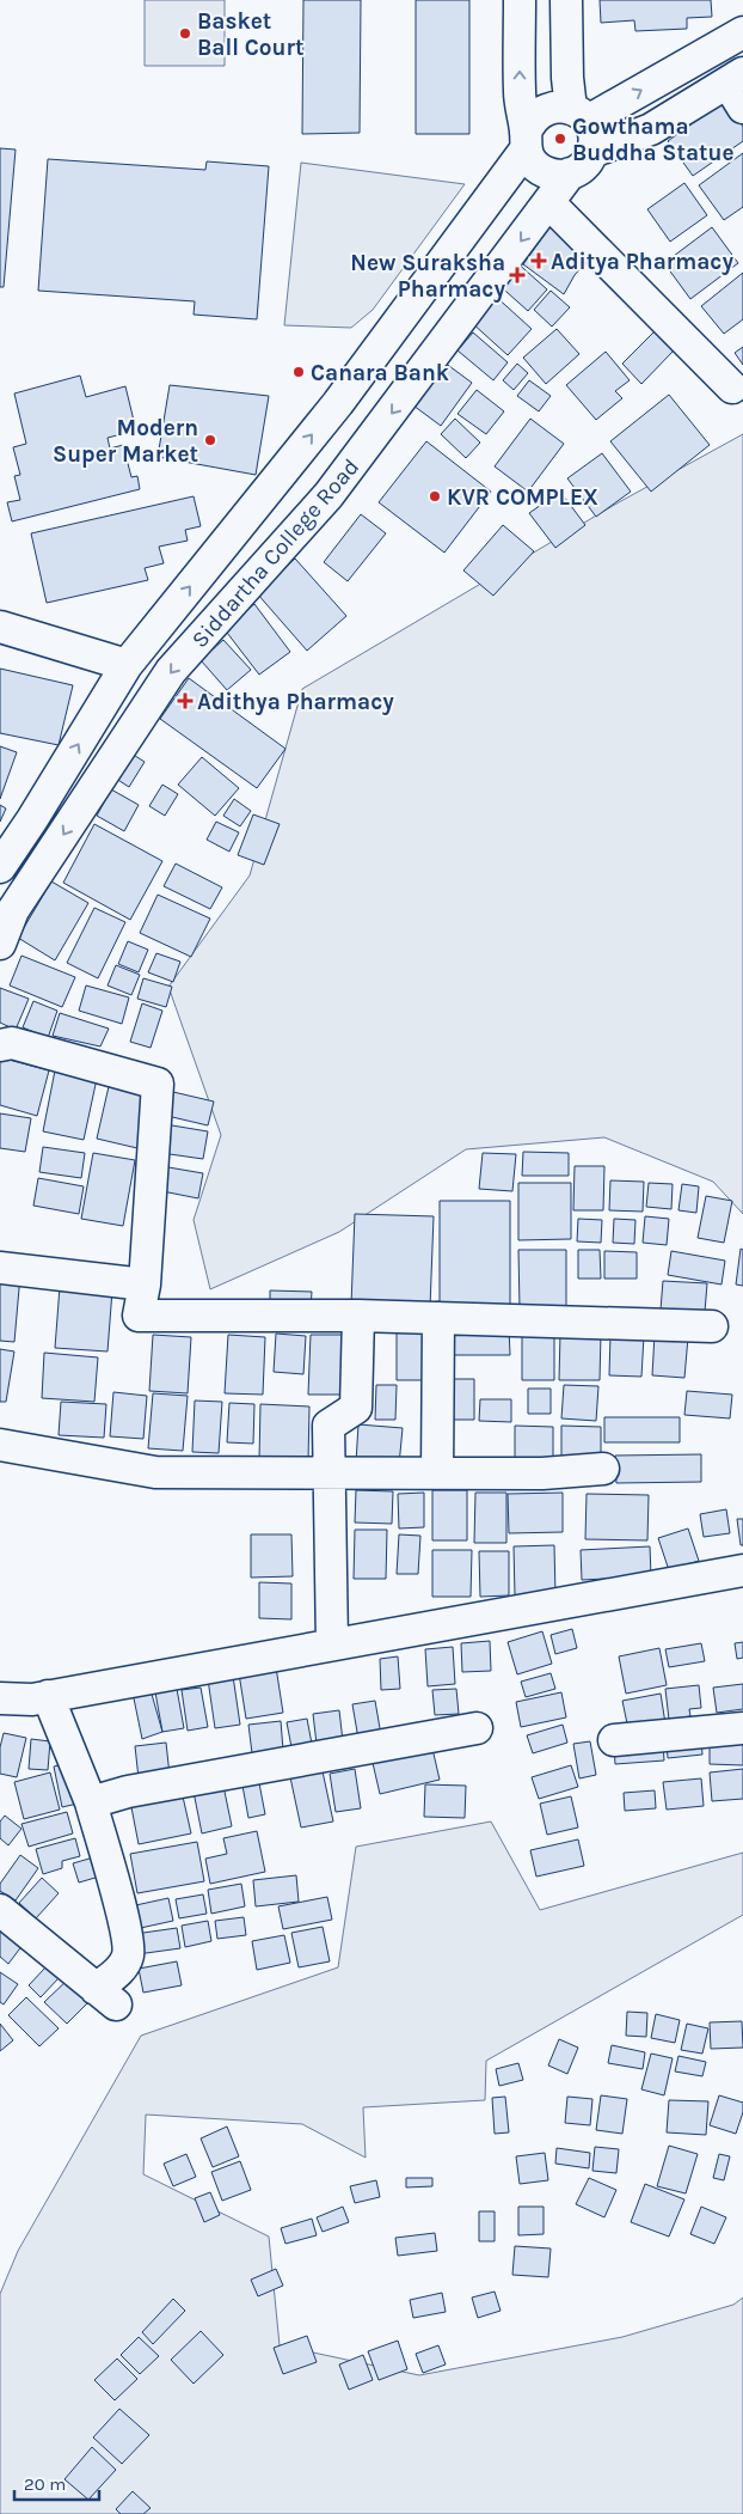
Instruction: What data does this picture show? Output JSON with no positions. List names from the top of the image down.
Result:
{
  "streets": {
    "street": ["Siddartha College Road"]
  },
  "places": {
    "other": [
      "Basket Ball Court",
      "Gowthama Buddha Statue",
      "Canara Bank",
      "Modern Super Market",
      "KVR COMPLEX"
    ],
    "health": ["Aditya Pharmacy", "New Suraksha Pharmacy", "Adithya Pharmacy"]
  },
  "scale_bar": "20 m"
}
